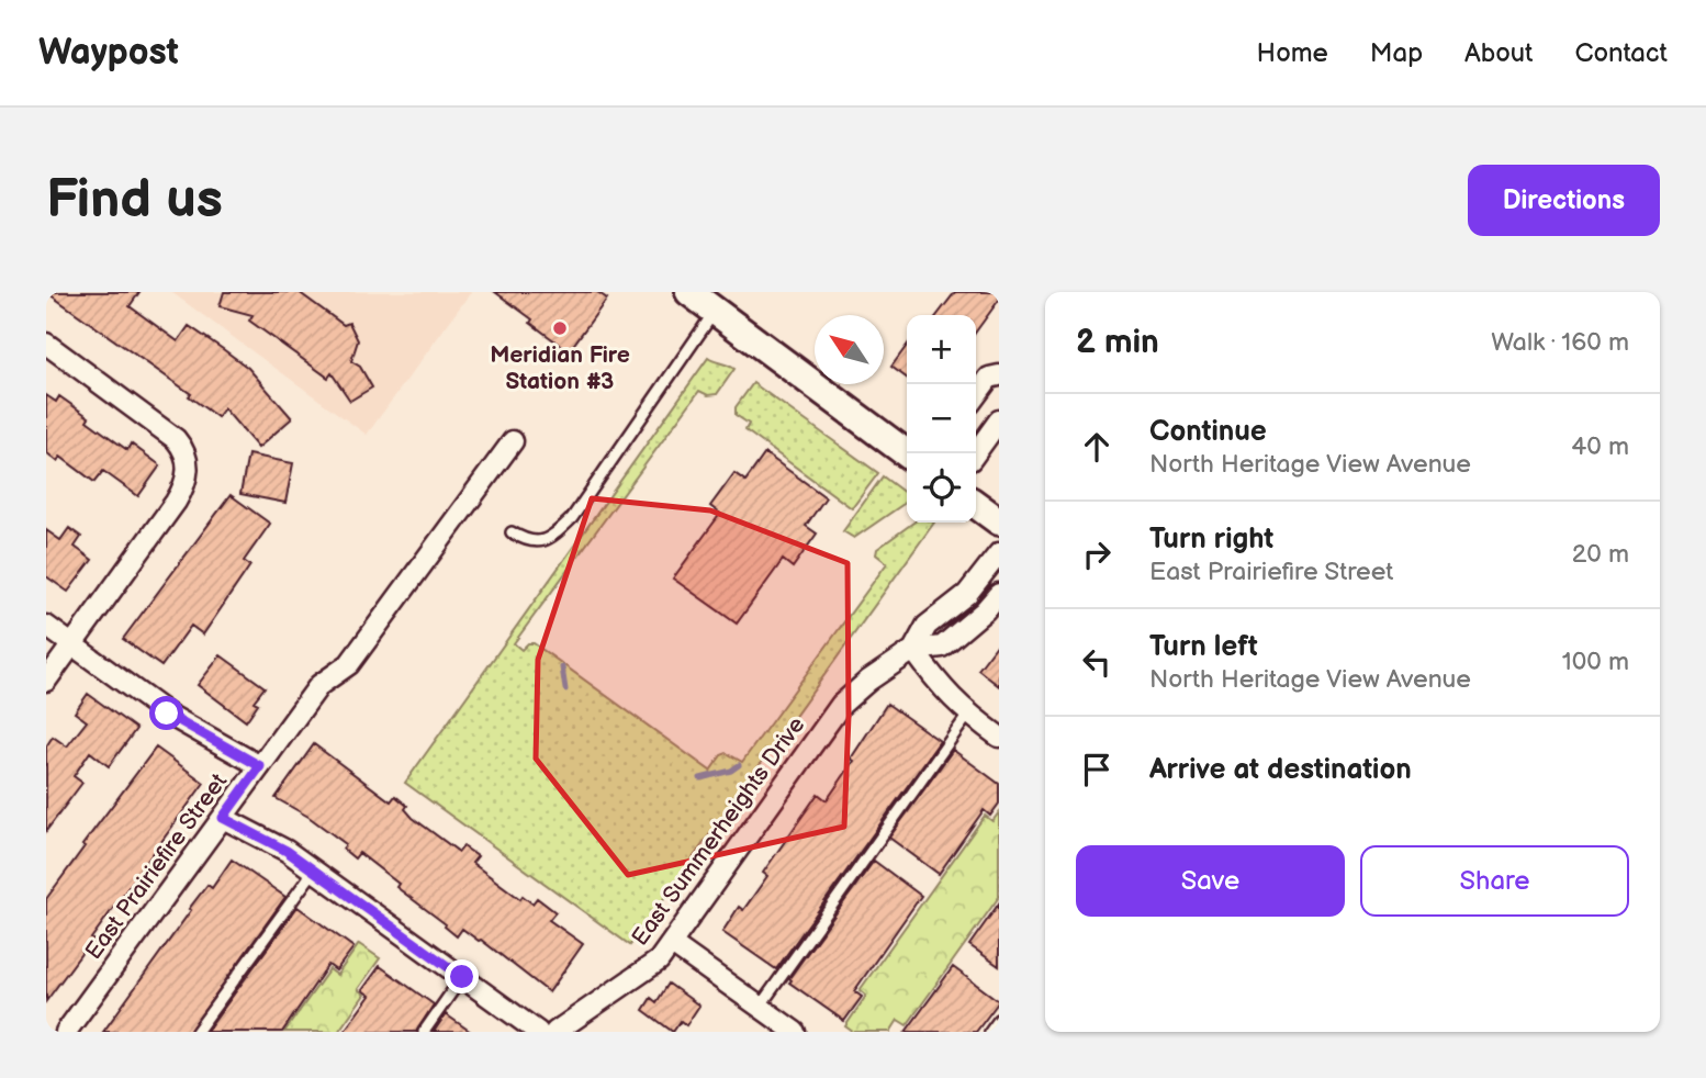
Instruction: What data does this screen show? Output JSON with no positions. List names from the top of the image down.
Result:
{
  "streets": {
    "street": ["East Summerheights Drive", "East Prairiefire Street"]
  },
  "places": ["Meridian Fire Station #3"],
  "north": "top left",
  "page": {
    "header": "Waypost",
    "nav": [
      "Home",
      "Map",
      "About",
      "Contact"
    ],
    "buttons": [
      "Directions",
      ["Save", "Share"]
    ],
    "title": "Find us",
    "heading": ["2 min", "Walk · 160 m"],
    "map_buttons": ["+", "−"],
    "list": [
      ["Continue", "North Heritage View Avenue", "40 m"],
      ["Turn right", "East Prairiefire Street", "20 m"],
      ["Turn left", "North Heritage View Avenue", "100 m"],
      "Arrive at destination"
    ]
  }
}
